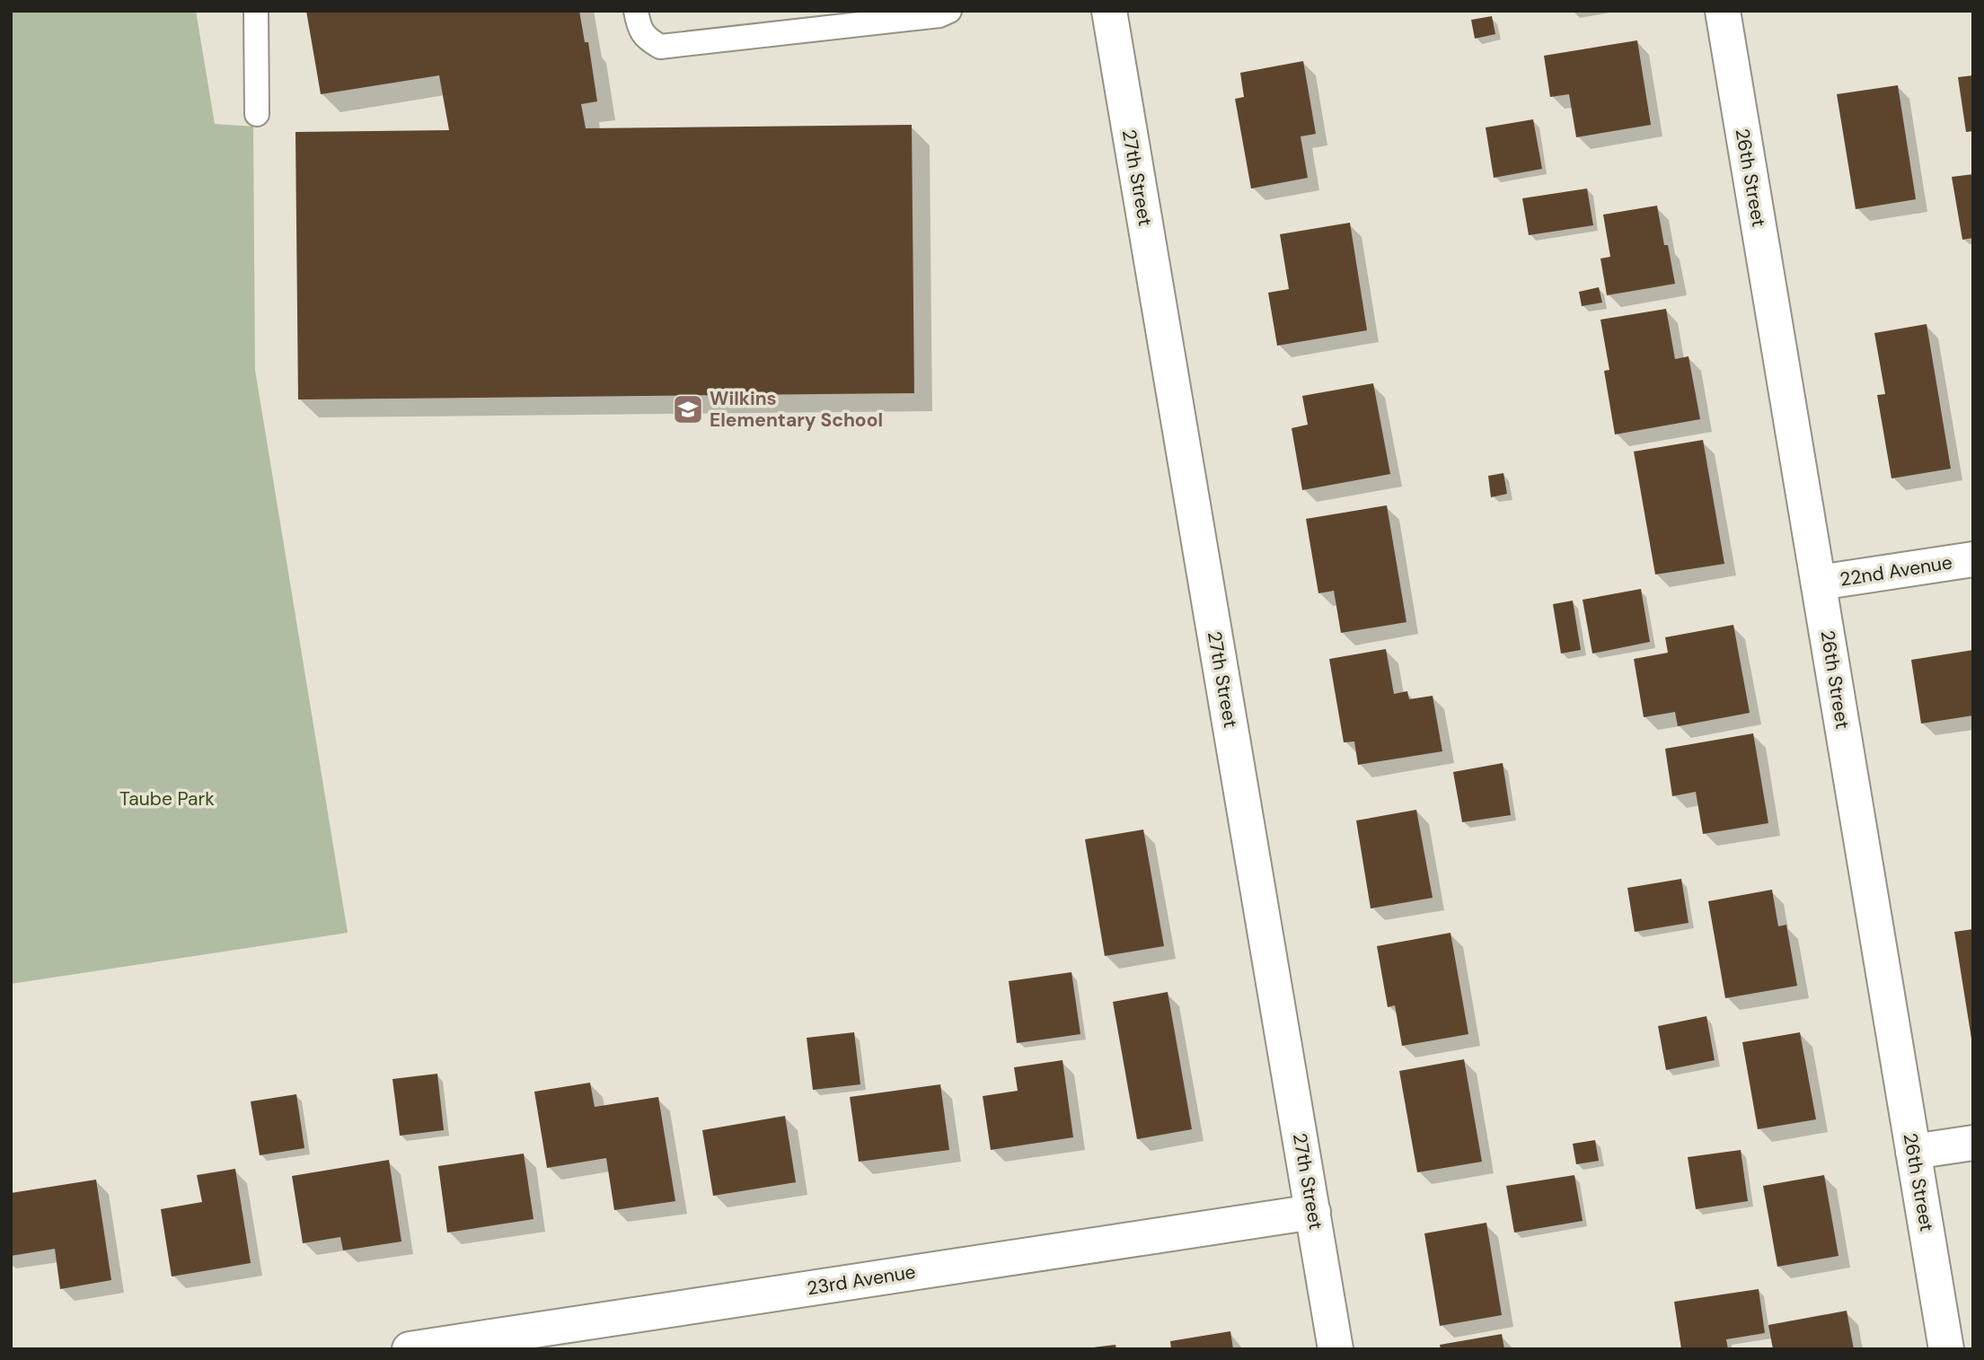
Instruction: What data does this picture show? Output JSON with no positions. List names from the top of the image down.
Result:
{
  "streets": {
    "street": [
      "27th Street",
      "26th Street",
      "22nd Avenue",
      "23rd Avenue"
    ]
  },
  "crossings": [
    ["27th Street", "23rd Avenue"],
    ["26th Street", "22nd Avenue"]
  ],
  "parks": ["Taube Park"],
  "places": {
    "school or university": ["Wilkins Elementary School"]
  }
}
